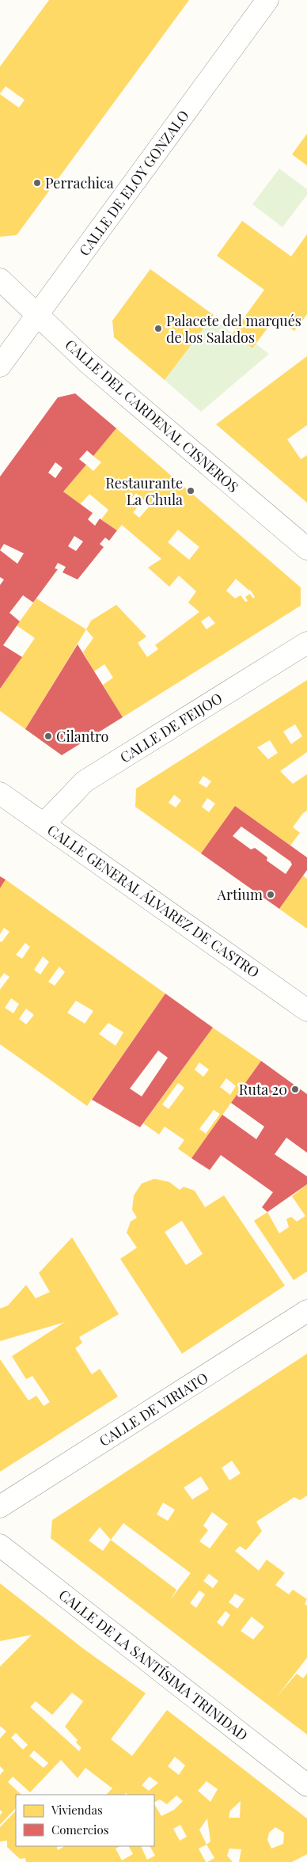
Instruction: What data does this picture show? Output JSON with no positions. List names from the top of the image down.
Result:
{
  "streets": {
    "street": [
      "CALLE DE ELOY GONZALO",
      "CALLE DEL CARDENAL CISNEROS",
      "CALLE DE FEIJOO",
      "CALLE GENERAL ÁLVAREZ DE CASTRO",
      "CALLE DE VIRIATO",
      "CALLE DE LA SANTÍSIMA TRINIDAD"
    ]
  },
  "crossings": [
    ["CALLE DE ELOY GONZALO", "CALLE DEL CARDENAL CISNEROS"],
    ["CALLE DE FEIJOO", "CALLE GENERAL ÁLVAREZ DE CASTRO"]
  ],
  "places": [
    "Perrachica",
    "Palacete del marqués de los Salados",
    "Restaurante La Chula",
    "Cilantro",
    "Artium",
    "Ruta 20"
  ],
  "legend": ["Viviendas", "Comercios"]
}
